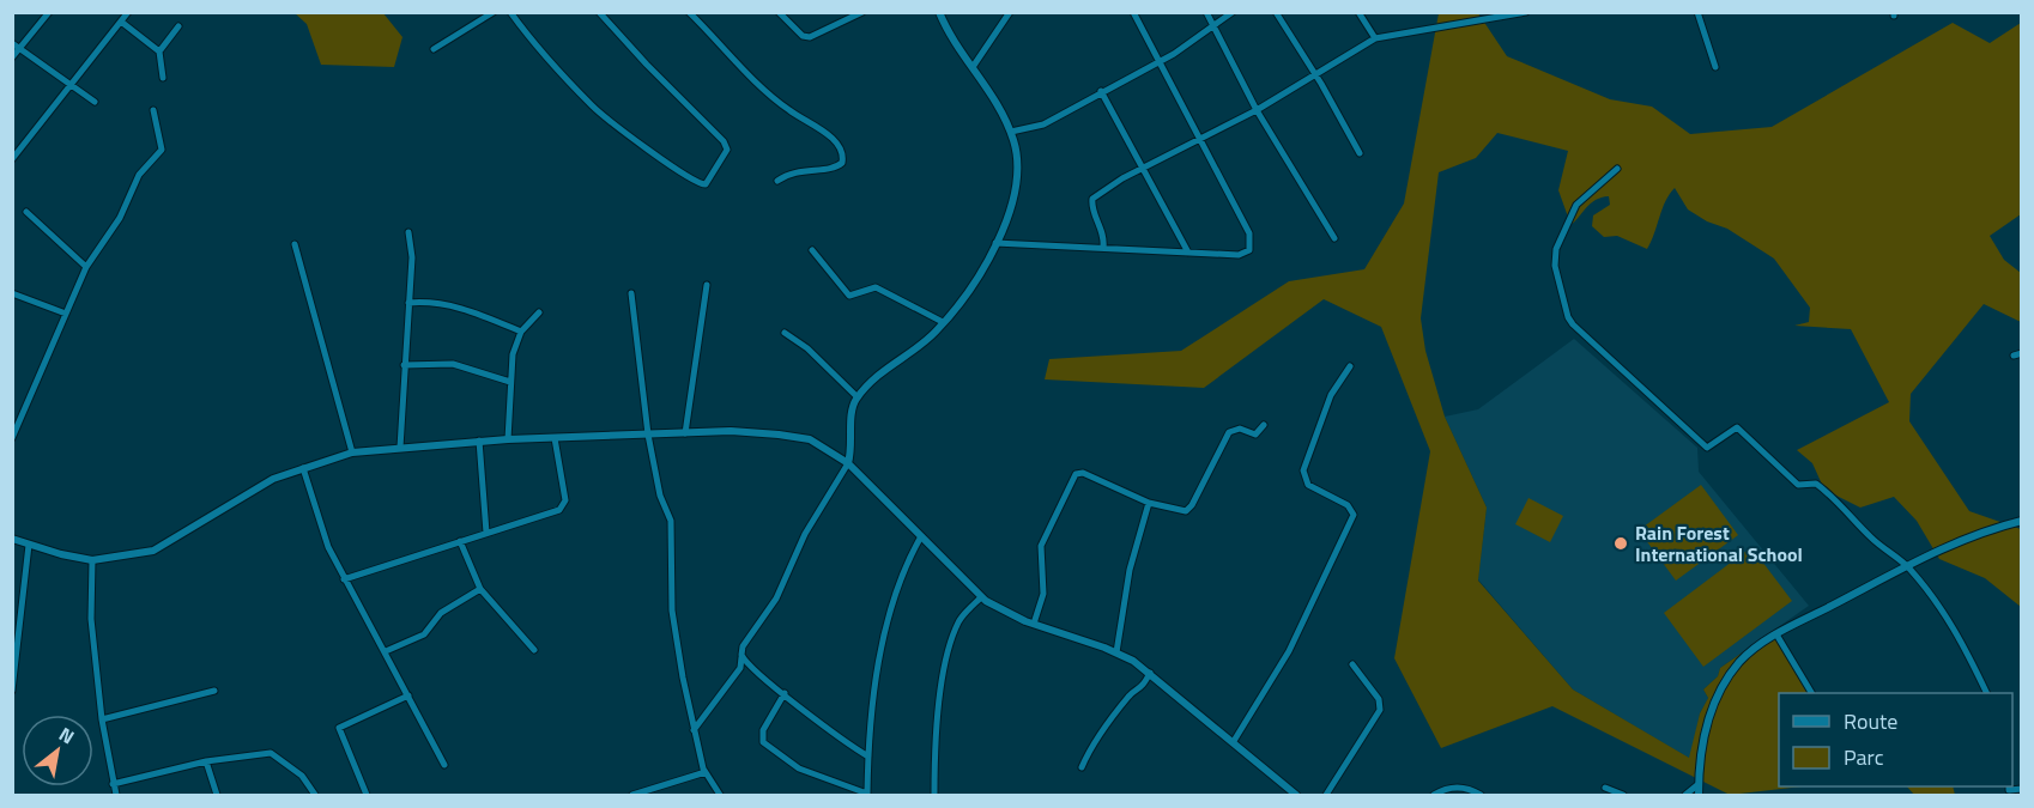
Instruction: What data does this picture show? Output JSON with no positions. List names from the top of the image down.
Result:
{
  "places": ["Rain Forest International School"],
  "legend": ["Route", "Parc"],
  "north": "top right"
}
